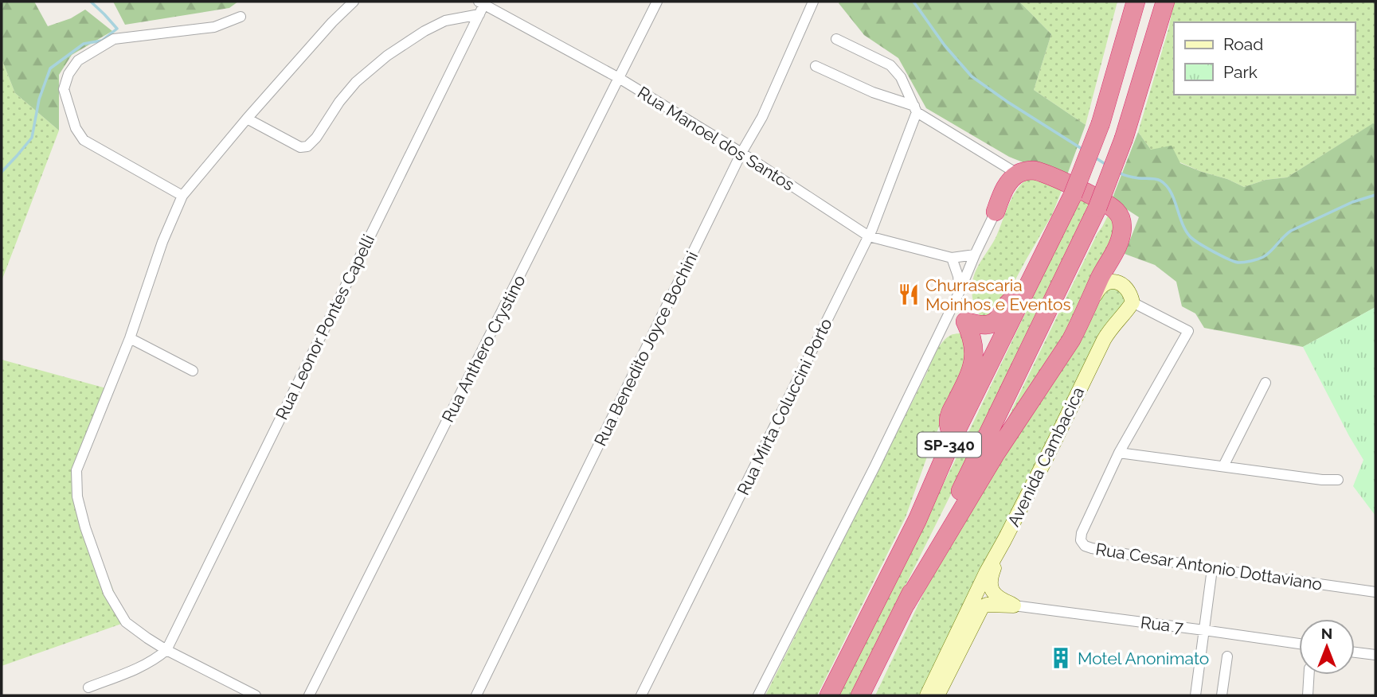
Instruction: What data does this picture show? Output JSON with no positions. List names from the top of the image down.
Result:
{
  "streets": {
    "highway": ["SP-340"],
    "street": [
      "Rua Manoel dos Santos",
      "Rua Leonor Pontes Capelli",
      "Rua Anthero Crystino",
      "Rua Benedito Joyce Bochini",
      "Rua Mirta Coluccini Porto",
      "Avenida Cambacica",
      "Rua Cesar Antonio Dottaviano",
      "Rua 7"
    ]
  },
  "crossings": [
    ["Rua Manoel dos Santos", "Rua Leonor Pontes Capelli"],
    ["Rua Manoel dos Santos", "Rua Anthero Crystino"],
    ["Rua Manoel dos Santos", "Rua Benedito Joyce Bochini"],
    ["Rua Manoel dos Santos", "Rua Mirta Coluccini Porto"],
    ["Avenida Cambacica", "Rua Cesar Antonio Dottaviano"]
  ],
  "places": {
    "restaurant": ["Churrascaria Moinhos e Eventos"],
    "building": ["Motel Anonimato"]
  },
  "legend": ["Road", "Park"],
  "north": "top"
}
